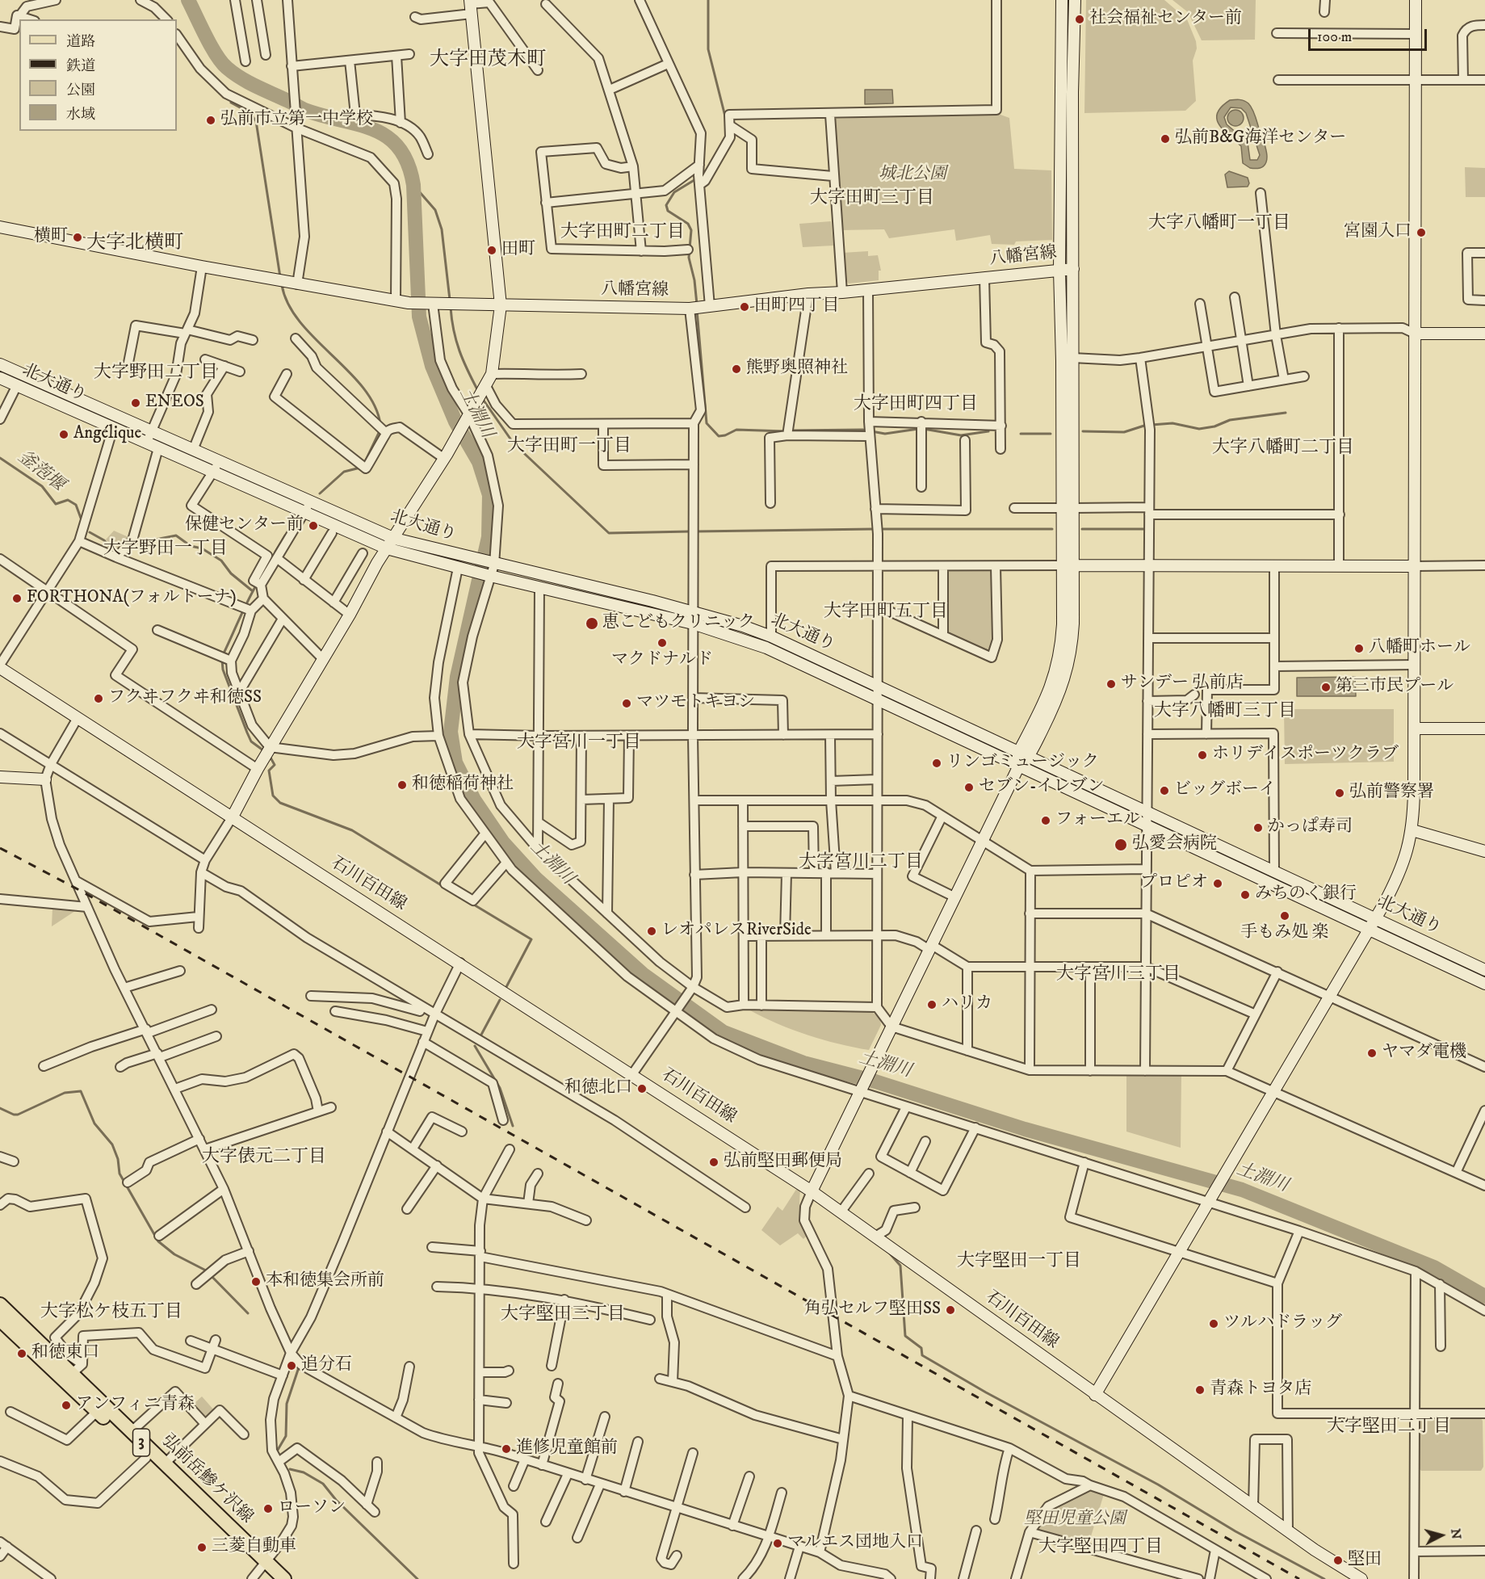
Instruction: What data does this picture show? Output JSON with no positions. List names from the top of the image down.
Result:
{
  "streets": {
    "main road": ["3", "弘前岳鰺ケ沢線"],
    "street": ["八幡宮線", "北大通り", "石川百田線"]
  },
  "crossings": [
    ["3", "弘前岳鰺ケ沢線"]
  ],
  "districts": [
    "大字田茂木町",
    "大字田町三丁目",
    "大字八幡町一丁目",
    "大字田町二丁目",
    "大字北横町",
    "大字野田二丁目",
    "大字田町四丁目",
    "大字田町一丁目",
    "大字八幡町二丁目",
    "大字野田一丁目",
    "大字田町五丁目",
    "大字八幡町三丁目",
    "大字宮川一丁目",
    "大字宮川二丁目",
    "大字宮川三丁目",
    "大字俵元二丁目",
    "大字堅田一丁目",
    "大字松ケ枝五丁目",
    "大字堅田三丁目",
    "大字堅田二丁目",
    "大字堅田四丁目"
  ],
  "water": ["土淵川", "釜萢堰"],
  "parks": ["城北公園", "堅田児童公園"],
  "places": [
    "社会福祉センター前",
    "弘前市立第一中学校",
    "弘前B&G海洋センター",
    "宮園入口",
    "横町",
    "田町",
    "田町四丁目",
    "熊野奥照神社",
    "ENEOS",
    "Angélique",
    "保健センター前",
    "FORTHONA(フォルトーナ)",
    "恵こどもクリニック",
    "マクドナルド",
    "八幡町ホール",
    "サンデー 弘前店",
    "第三市民プール",
    "フクヰフクヰ和徳SS",
    "マツモトキヨシ",
    "ホリデイスポーツクラブ",
    "リンゴミュージック",
    "和徳稲荷神社",
    "セブン-イレブン",
    "ビッグボーイ",
    "弘前警察署",
    "フォーエル",
    "かっぱ寿司",
    "弘愛会病院",
    "プロピオ",
    "みちのく銀行",
    "手もみ処 楽",
    "レオパレスRiverSide",
    "ハリカ",
    "ヤマダ電機",
    "和徳北口",
    "弘前堅田郵便局",
    "本和徳集会所前",
    "角弘セルフ堅田SS",
    "ツルハドラッグ",
    "和徳東口",
    "追分石",
    "青森トヨタ店",
    "アンフィニ青森",
    "進修児童館前",
    "ローソン",
    "マルエス団地入口",
    "三菱自動車",
    "堅田"
  ],
  "legend": [
    "道路",
    "鉄道",
    "公園",
    "水域"
  ],
  "scale_bar": "100 m",
  "north": "right"
}
